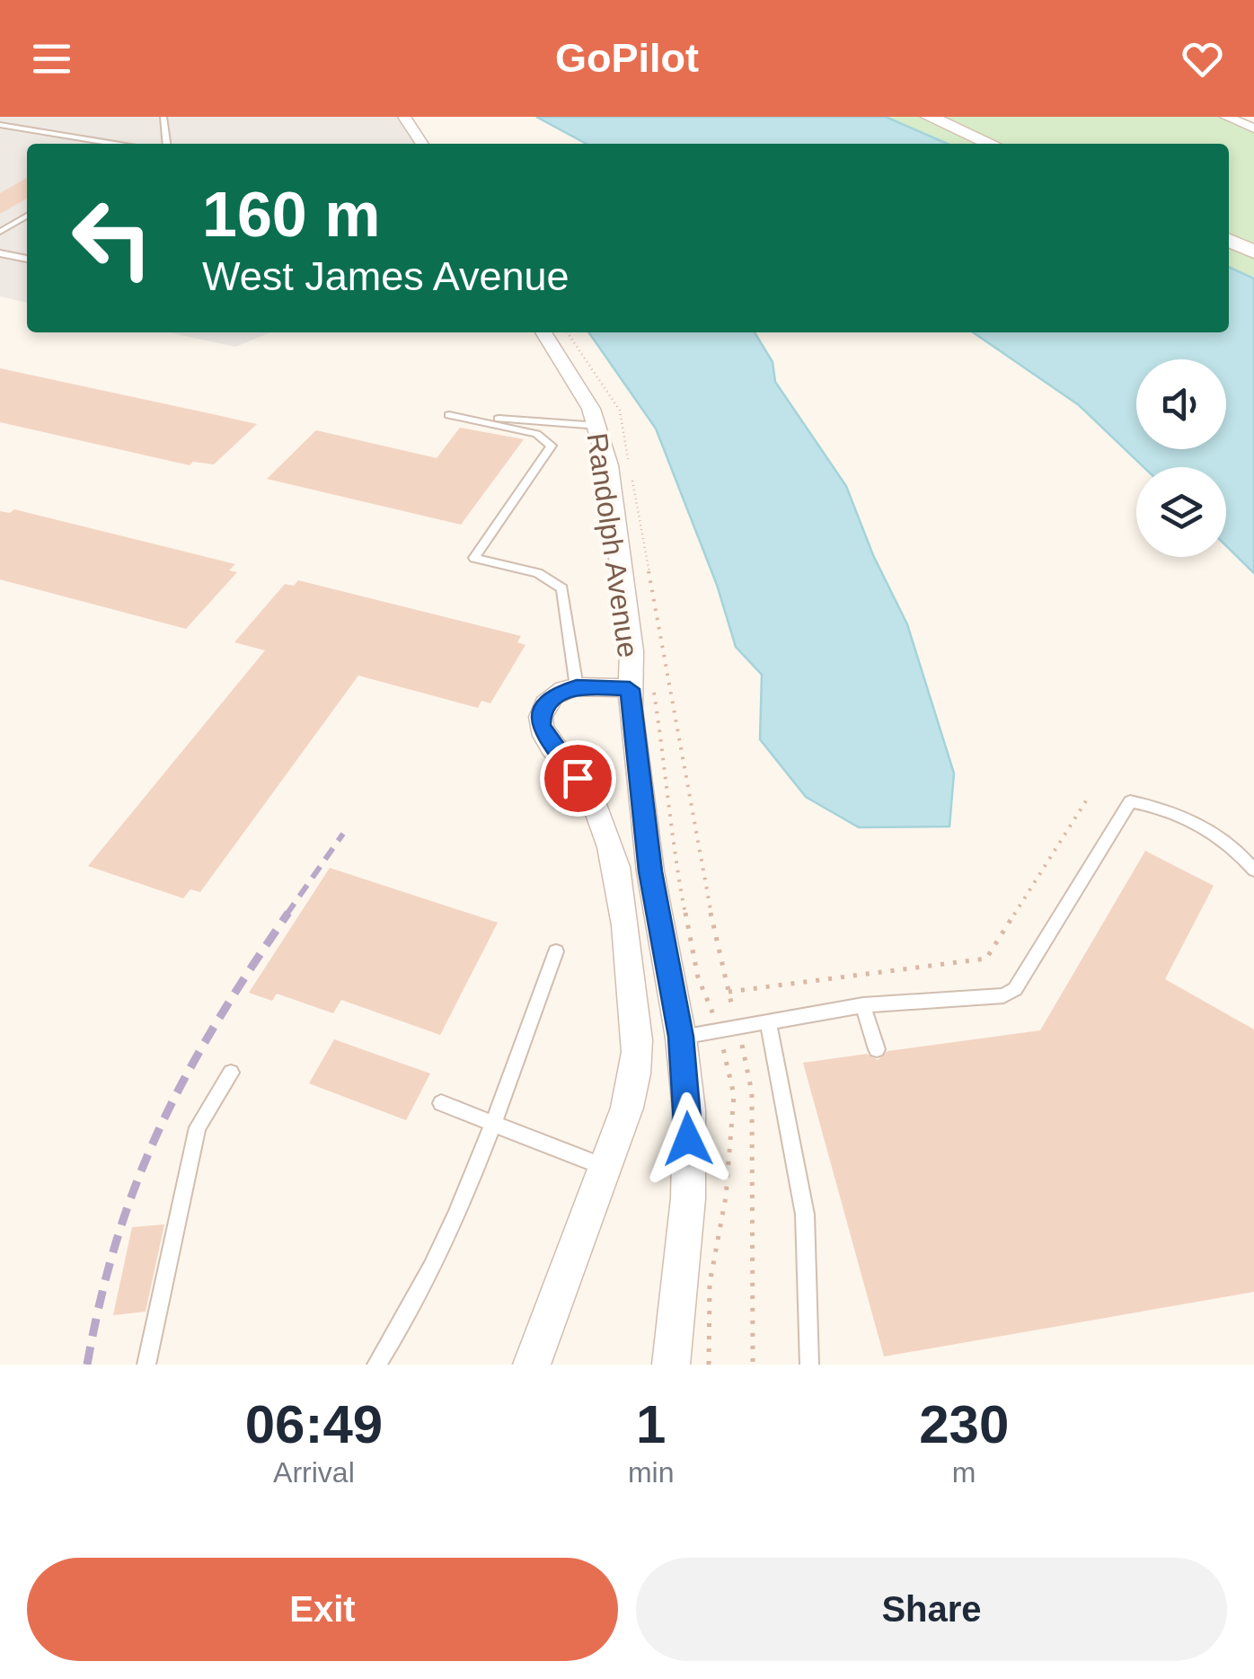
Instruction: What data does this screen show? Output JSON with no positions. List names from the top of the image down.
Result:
{
  "streets": {
    "street": ["Randolph Avenue"]
  },
  "page": {
    "header": "GoPilot",
    "turn": ["160 m", "West James Avenue"],
    "eta": [
      "06:49",
      "Arrival",
      "1",
      "min",
      "230",
      "m"
    ],
    "buttons": ["Exit", "Share"]
  }
}
